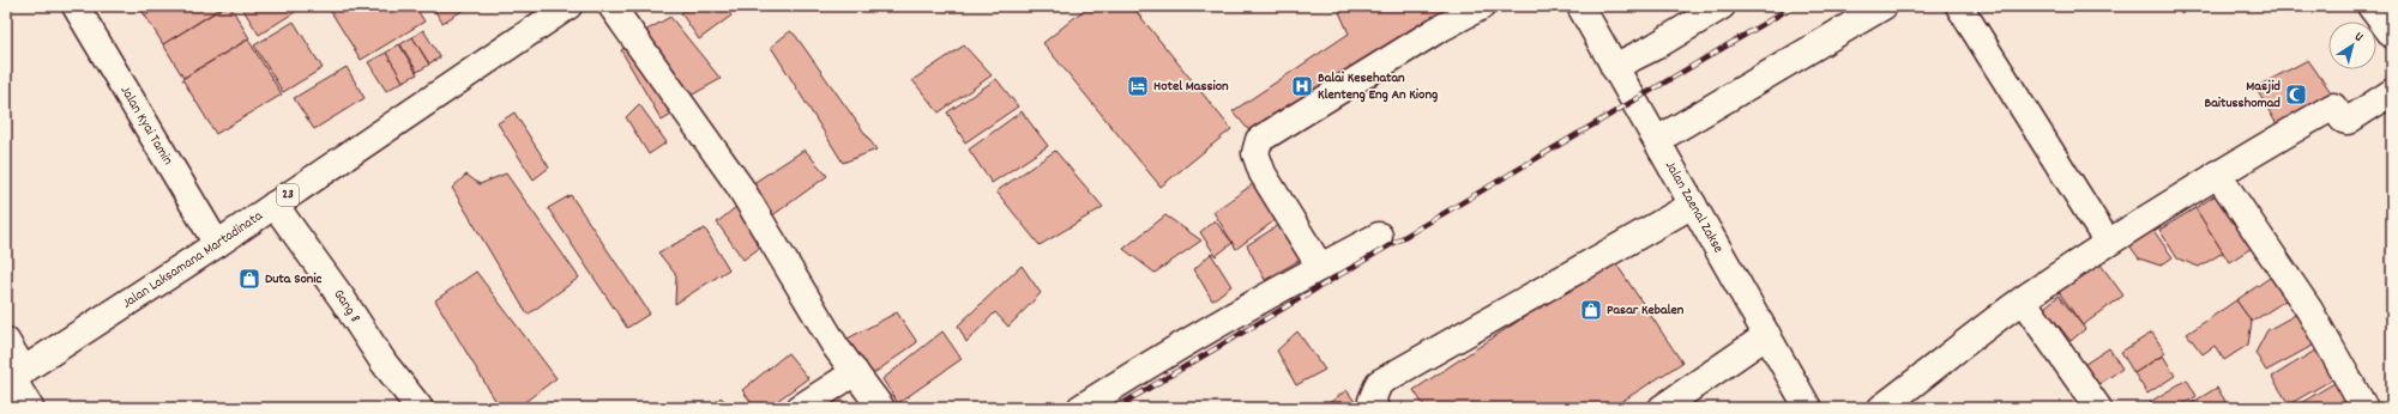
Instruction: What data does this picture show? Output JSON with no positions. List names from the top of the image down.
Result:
{
  "streets": {
    "main road": [
      "Jalan Kyai Tamin",
      "23",
      "Jalan Zaenal Zakse",
      "Jalan Laksamana Martadinata",
      "Gang 8"
    ]
  },
  "crossings": [
    ["Jalan Kyai Tamin", "Jalan Laksamana Martadinata"],
    ["Jalan Laksamana Martadinata", "Gang 8"]
  ],
  "places": {
    "hotel": ["Hotel Massion"],
    "hospital": ["Balai Kesehatan Klenteng Eng An Kiong"],
    "mosque": ["Masjid Baitusshomad"],
    "shop": ["Duta Sonic", "Pasar Kebalen"]
  },
  "north": "top right"
}
